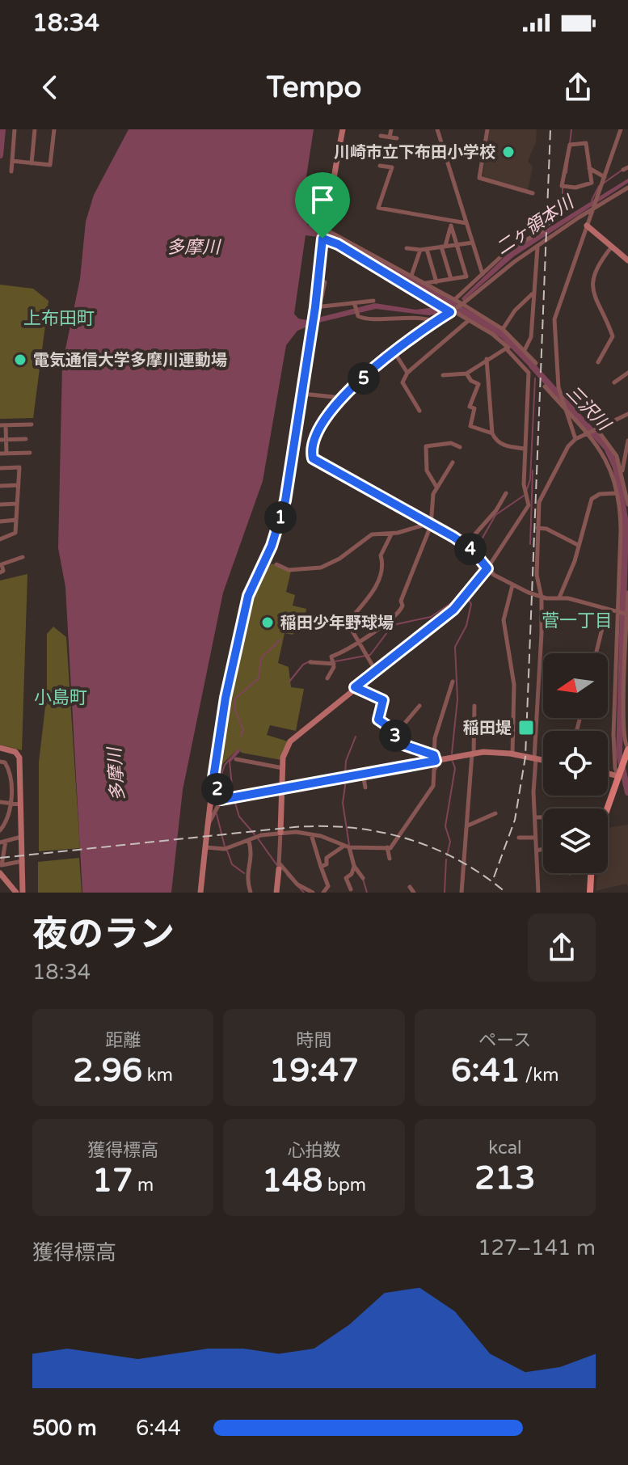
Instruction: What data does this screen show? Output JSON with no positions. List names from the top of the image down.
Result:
{
  "districts": ["上布田町", "菅一丁目", "小島町"],
  "water": ["二ヶ領本川", "多摩川", "三沢川"],
  "places": {
    "other": ["川崎市立下布田小学校", "電気通信大学多摩川運動場", "稲田少年野球場"],
    "transit": ["稲田堤"]
  },
  "north": "left",
  "page": {
    "status": "18:34",
    "header": "Tempo",
    "pins": [
      "5",
      "1",
      "4",
      "3",
      "2"
    ],
    "heading": ["夜のラン", "18:34"],
    "stats": [
      ["距離", "2.96 km"],
      ["時間", "19:47"],
      ["ペース", "6:41 /km"],
      ["獲得標高", "17 m"],
      ["心拍数", "148 bpm"],
      ["kcal", "213"]
    ],
    "chart": ["獲得標高", "127–141 m"],
    "list": [
      {
        "name": "500 m",
        "note": "6:44"
      }
    ]
  }
}
